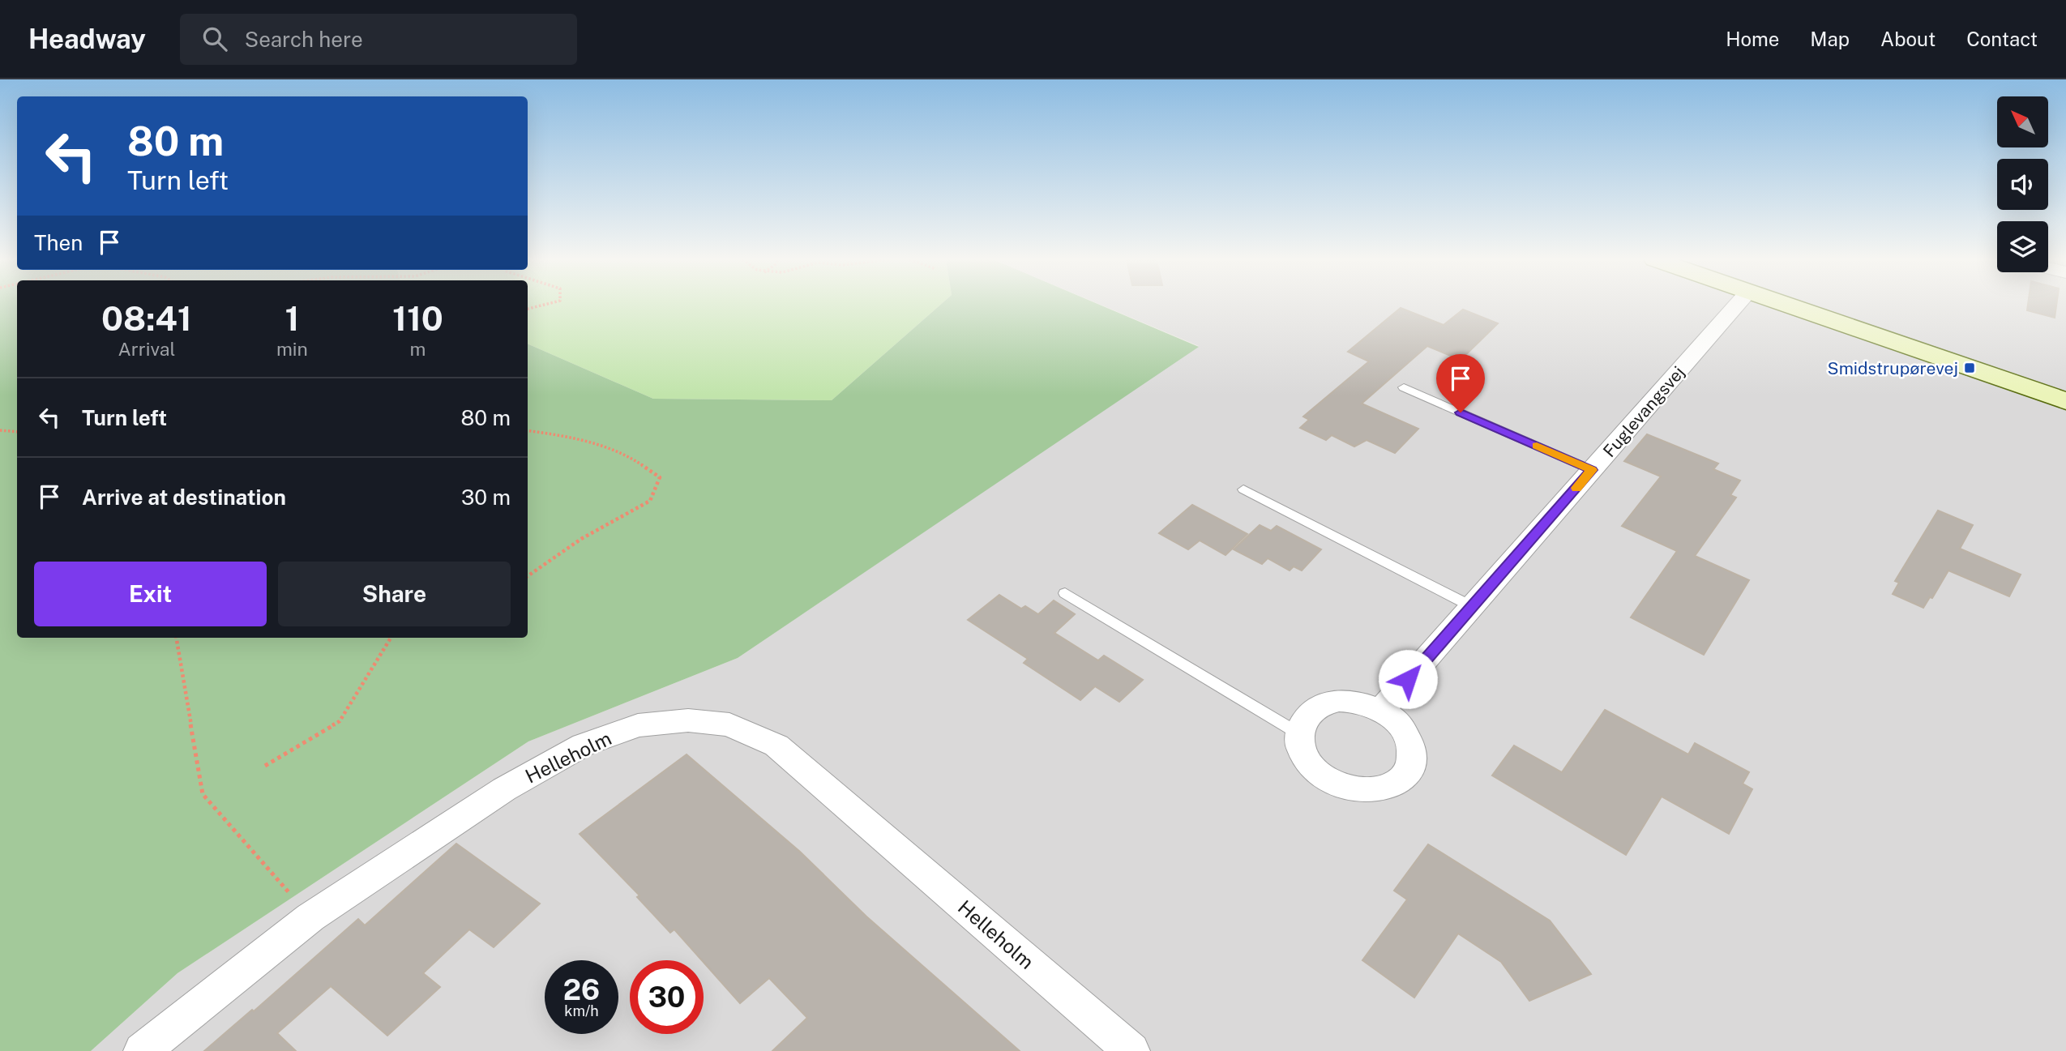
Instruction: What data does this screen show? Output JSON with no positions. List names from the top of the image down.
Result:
{
  "streets": {
    "street": ["Fuglevangsvej", "Helleholm"]
  },
  "places": {
    "transit": ["Smidstrupørevej"]
  },
  "north": "top left",
  "page": {
    "header": "Headway",
    "search": "Search here",
    "nav": [
      "Home",
      "Map",
      "About",
      "Contact"
    ],
    "turn": ["80 m", "Turn left"],
    "then": "Then",
    "eta": [
      "08:41",
      "Arrival",
      "1",
      "min",
      "110",
      "m"
    ],
    "list": [
      {
        "name": "Turn left",
        "value": "80 m"
      },
      {
        "name": "Arrive at destination",
        "value": "30 m"
      }
    ],
    "buttons": ["Exit", "Share"],
    "speed": "26 km/h",
    "limit": "30"
  }
}
